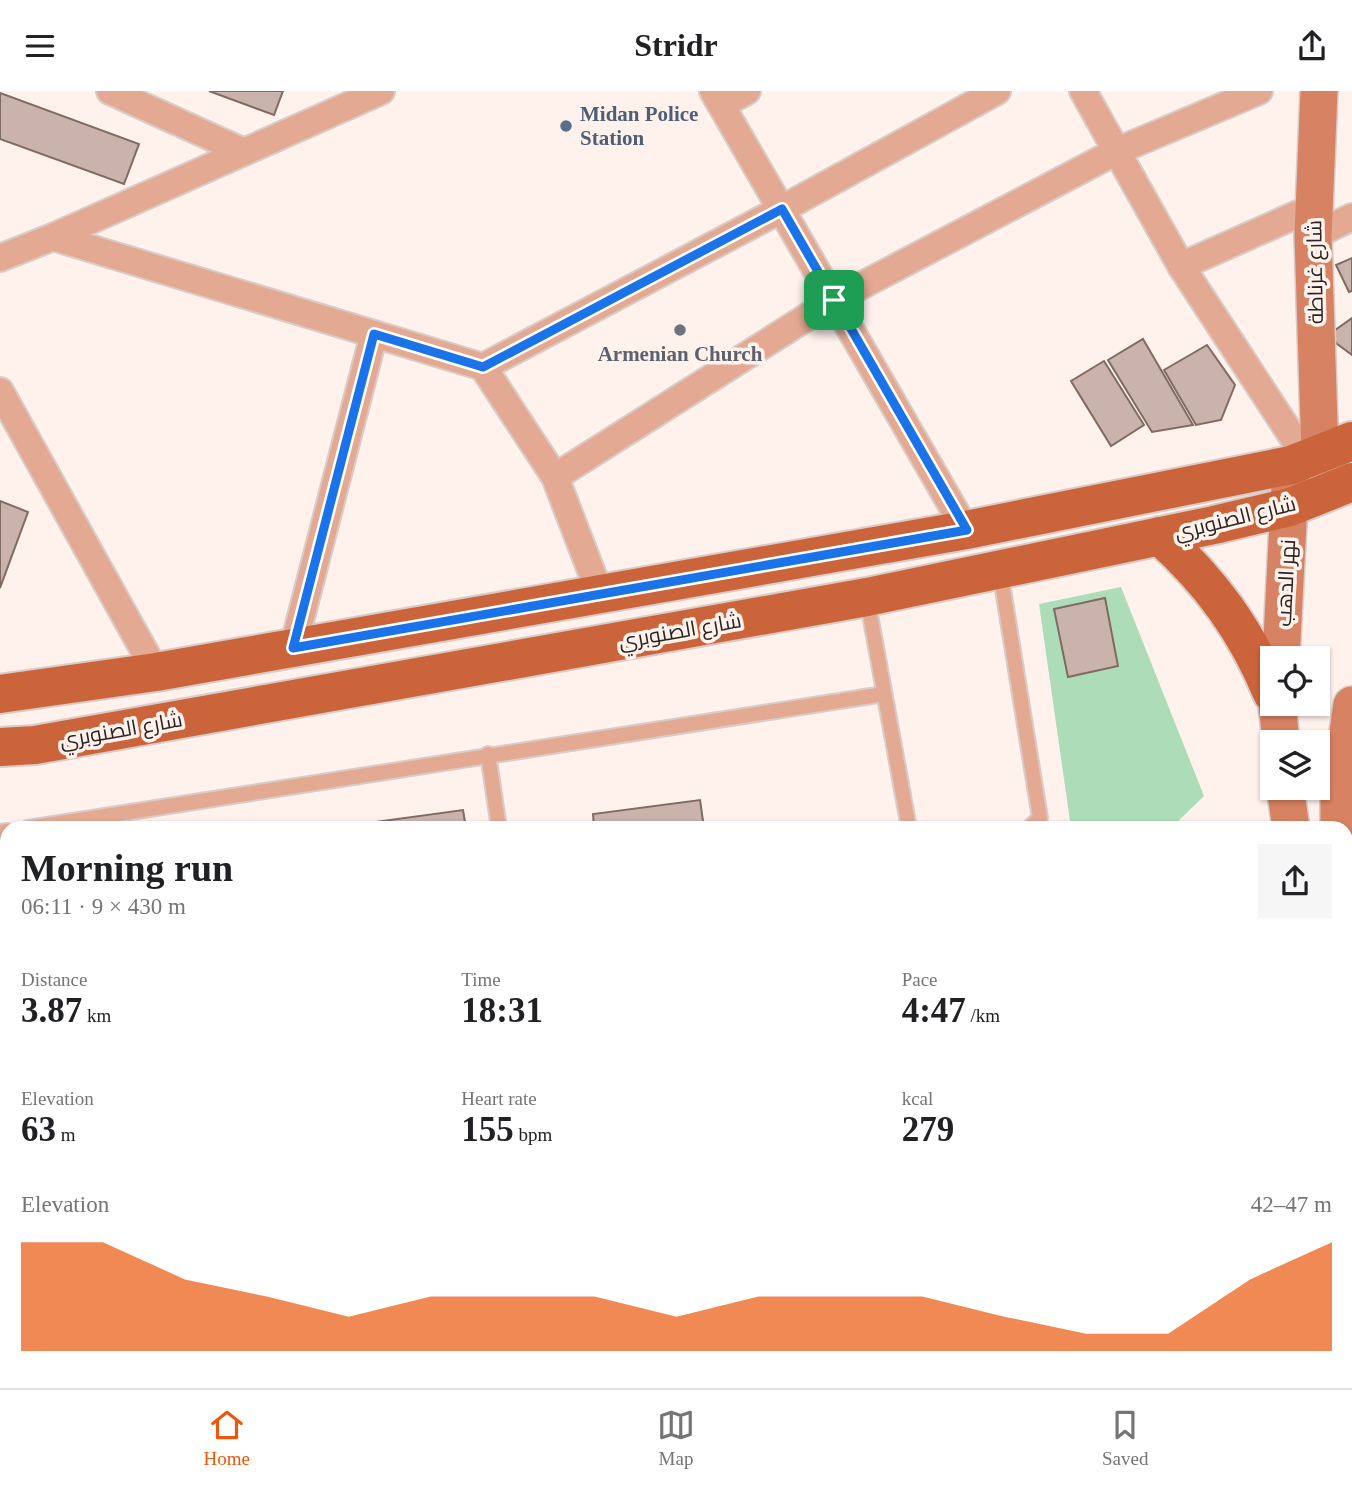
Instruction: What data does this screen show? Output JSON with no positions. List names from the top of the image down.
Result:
{
  "streets": {
    "main road": ["شارع غرناطة", "شارع الصنوبري", "نهر الدهب"]
  },
  "crossings": [
    ["شارع غرناطة", "شارع الصنوبري"],
    ["شارع غرناطة", "نهر الدهب"],
    ["شارع الصنوبري", "نهر الدهب"]
  ],
  "places": ["Midan Police Station", "Armenian Church"],
  "page": {
    "header": "Stridr",
    "heading": ["Morning run", "06:11 · 9 × 430 m"],
    "stats": [
      ["Distance", "3.87 km"],
      ["Time", "18:31"],
      ["Pace", "4:47 /km"],
      ["Elevation", "63 m"],
      ["Heart rate", "155 bpm"],
      ["kcal", "279"]
    ],
    "chart": ["Elevation", "42–47 m"],
    "tabs": ["Home", "Map", "Saved"]
  }
}
